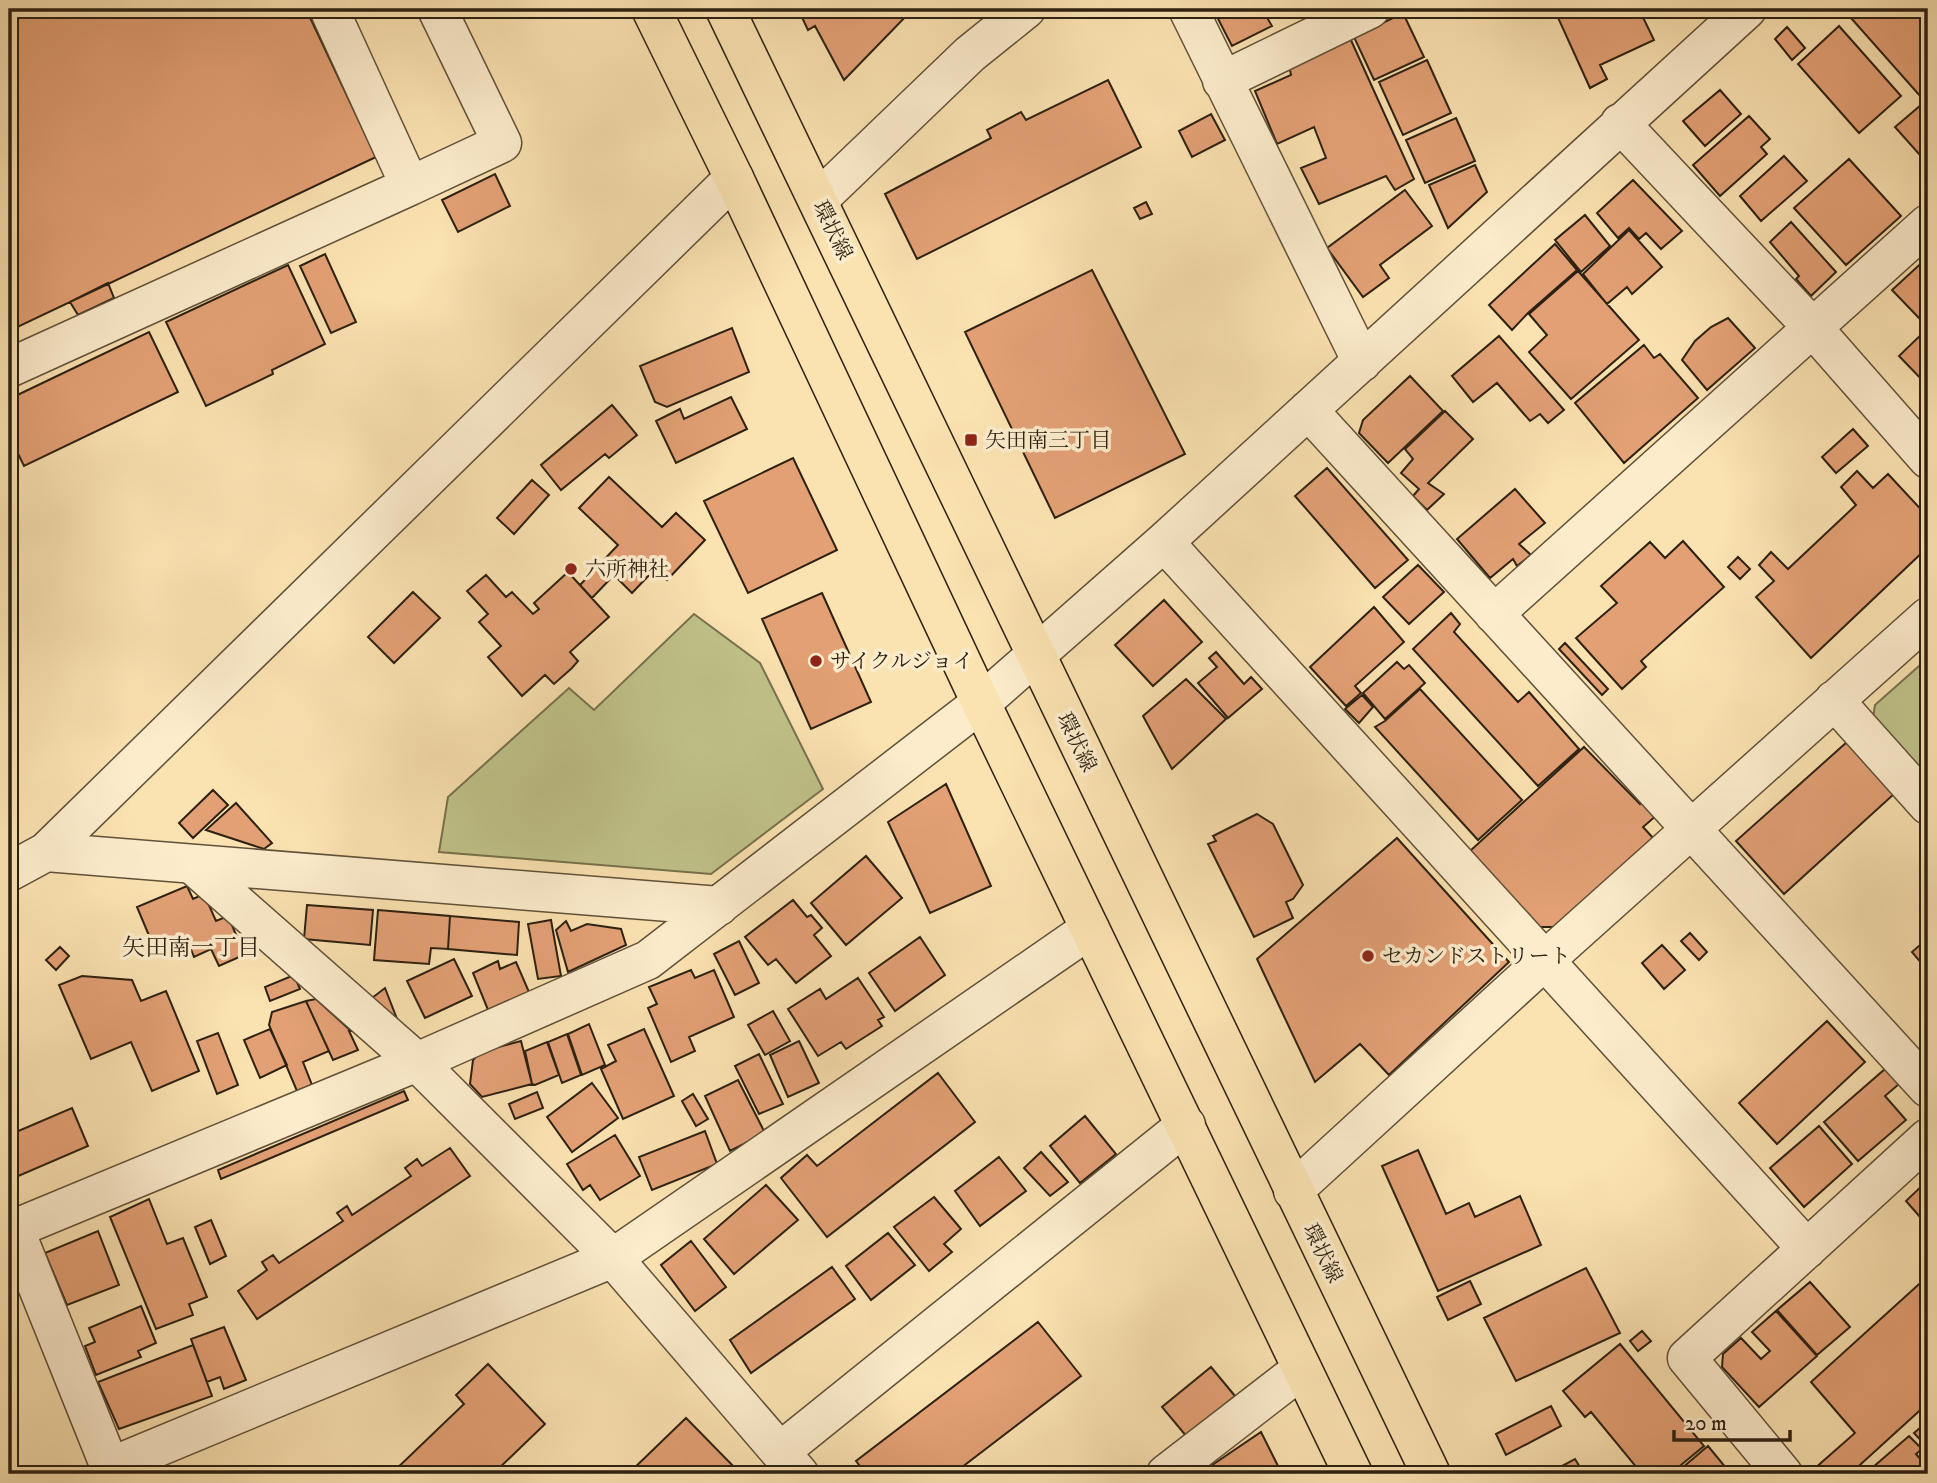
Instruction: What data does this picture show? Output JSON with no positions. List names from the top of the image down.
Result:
{
  "streets": {
    "main road": ["環状線"]
  },
  "districts": ["矢田南一丁目"],
  "places": {
    "transit": ["矢田南三丁目"],
    "other": ["六所神社", "サイクルジョイ", "セカンドストリート"]
  },
  "scale_bar": "20 m"
}
